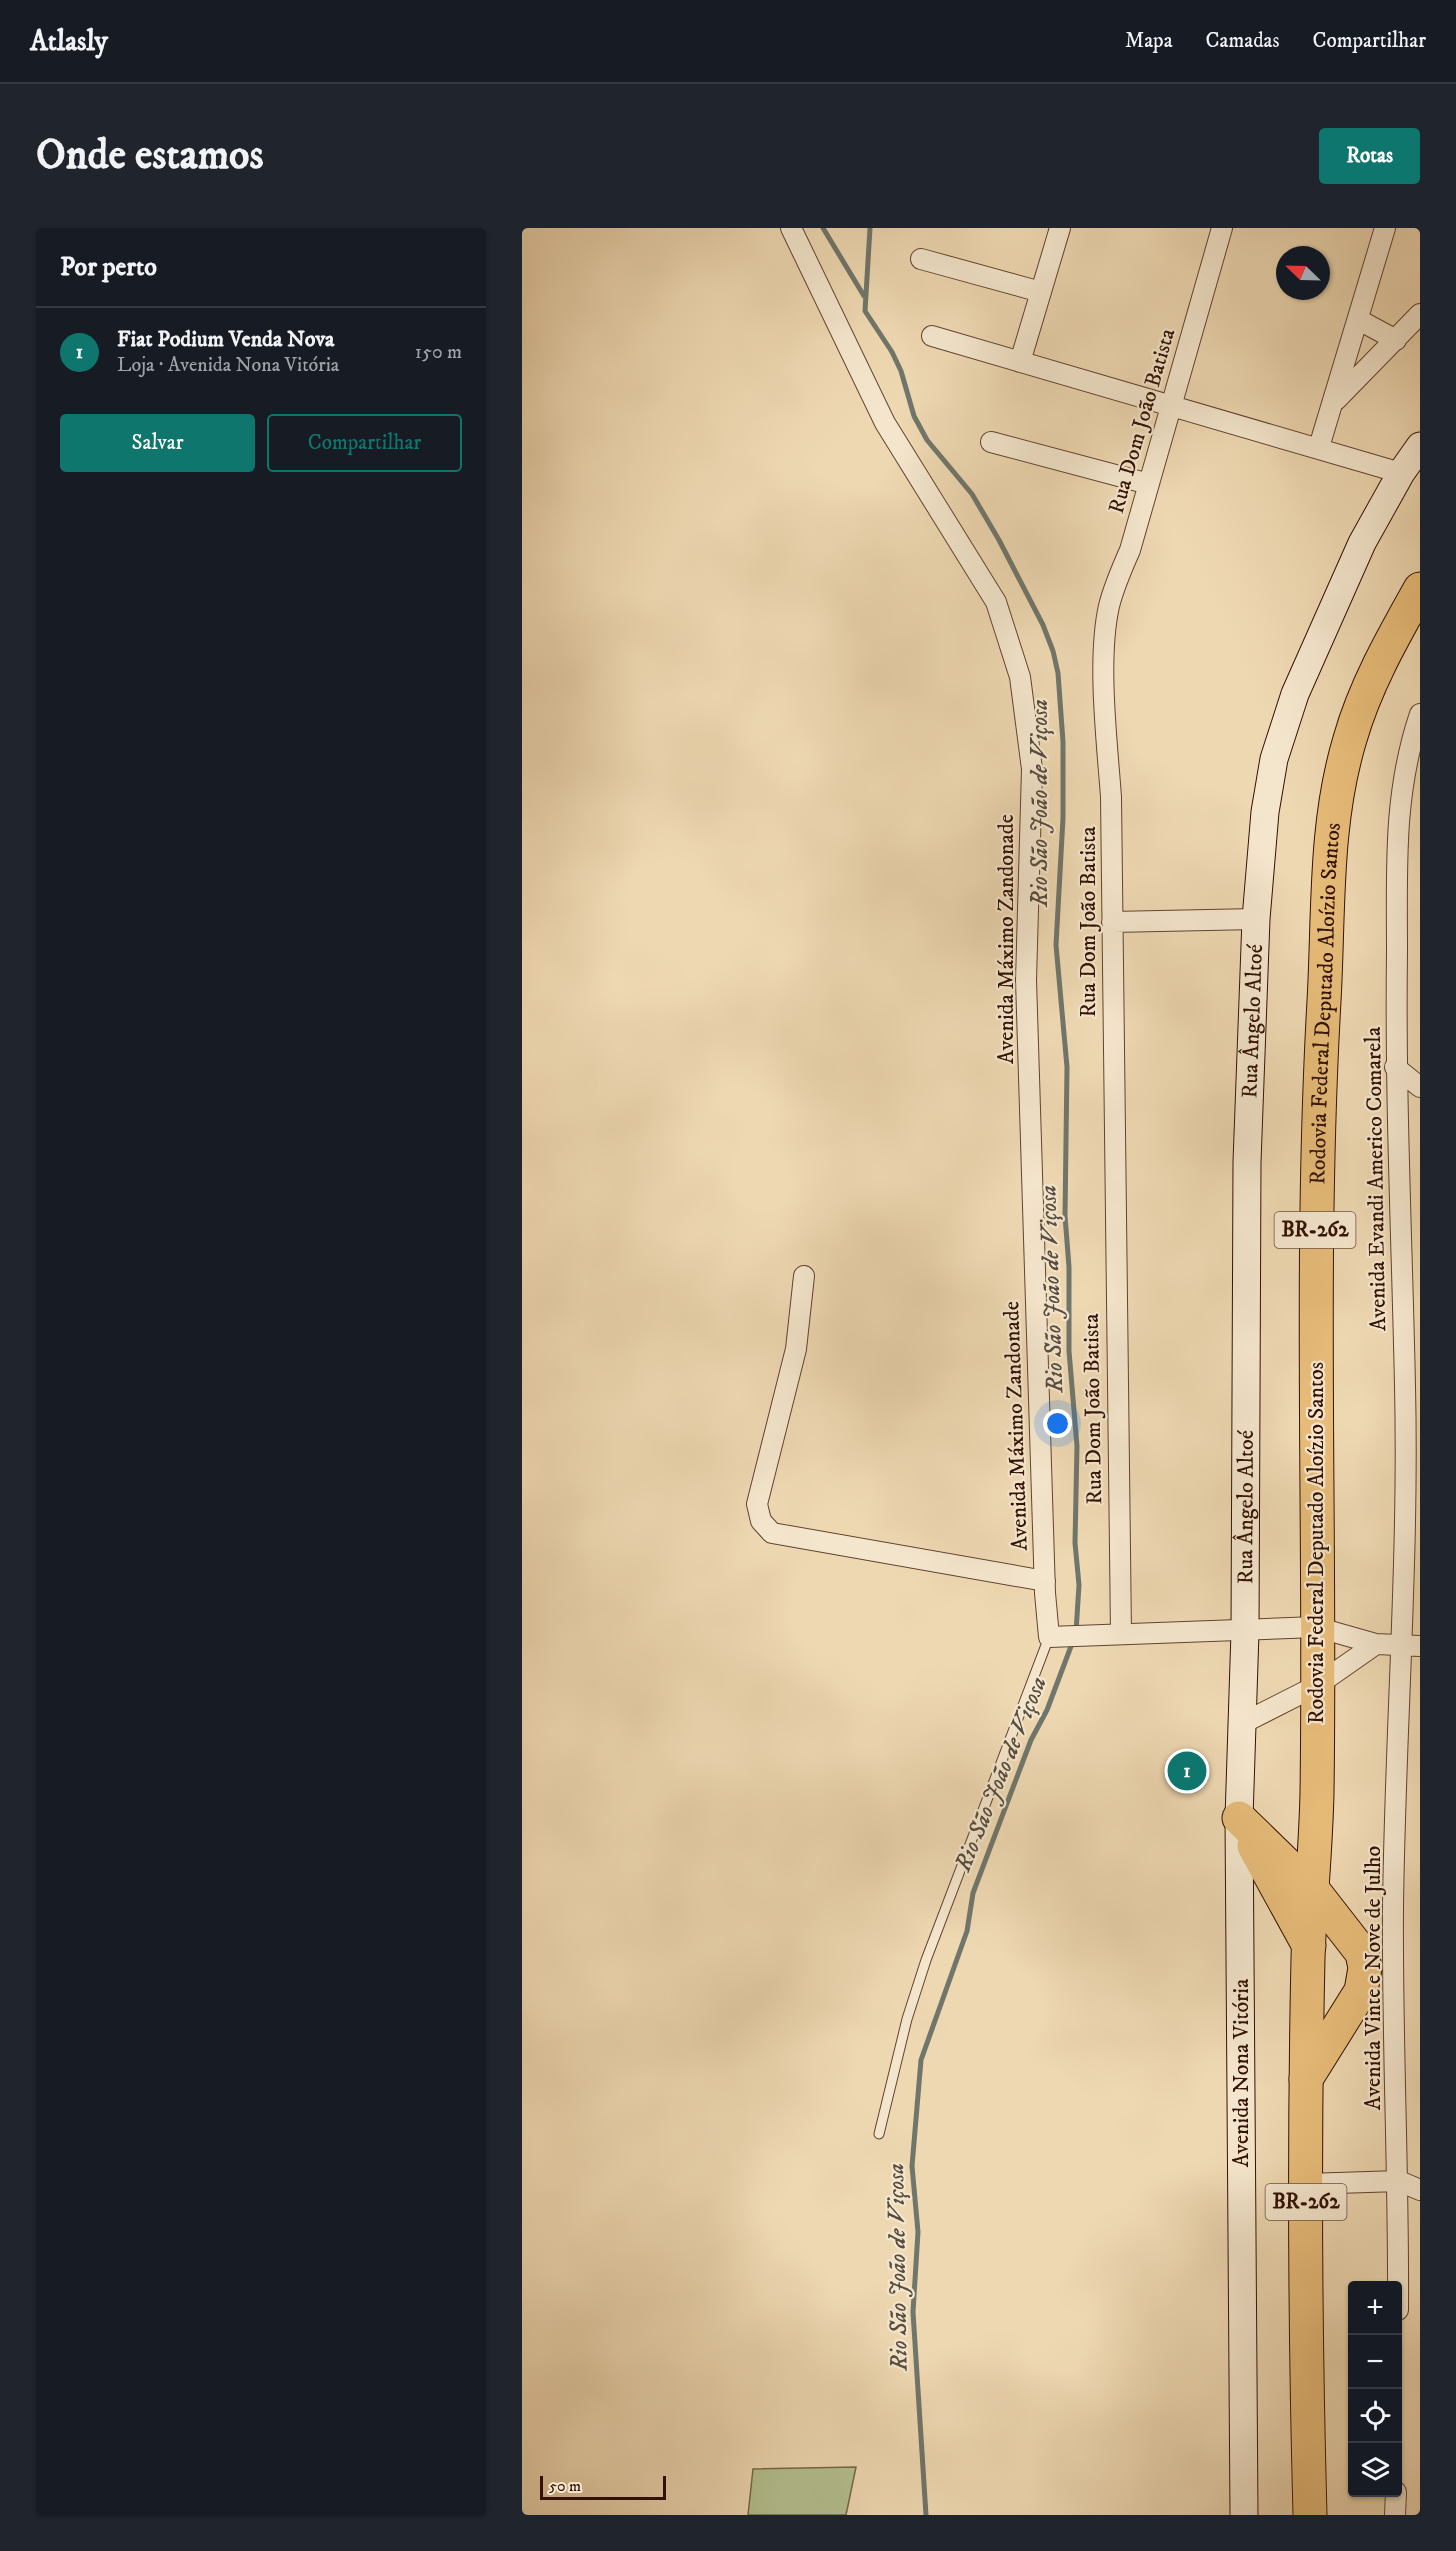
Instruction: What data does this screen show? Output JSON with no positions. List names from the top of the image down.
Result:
{
  "streets": {
    "highway": ["Rodovia Federal Deputado Aloízio Santos", "BR-262"],
    "street": [
      "Rua Dom João Batista",
      "Avenida Máximo Zandonade",
      "Rua Ângelo Altoé",
      "Avenida Evandi Americo Comarela",
      "Avenida Vinte e Nove de Julho",
      "Avenida Nona Vitória"
    ]
  },
  "crossings": [
    ["Rua Ângelo Altoé", "Avenida Nona Vitória"],
    ["Avenida Evandi Americo Comarela", "Avenida Vinte e Nove de Julho"]
  ],
  "water": ["Rio São João de Viçosa"],
  "scale_bar": "50 m",
  "north": "top left",
  "page": {
    "header": "Atlasly",
    "nav": ["Mapa", "Camadas", "Compartilhar"],
    "buttons": [
      "Rotas",
      ["Salvar", "Compartilhar"]
    ],
    "title": "Onde estamos",
    "heading": "Por perto",
    "list": [
      {
        "mark": "1",
        "name": "Fiat Podium Venda Nova",
        "note": "Loja · Avenida Nona Vitória",
        "value": "150 m"
      }
    ],
    "pins": "1",
    "map_buttons": ["+", "−"],
    "scale": "50 m"
  }
}
